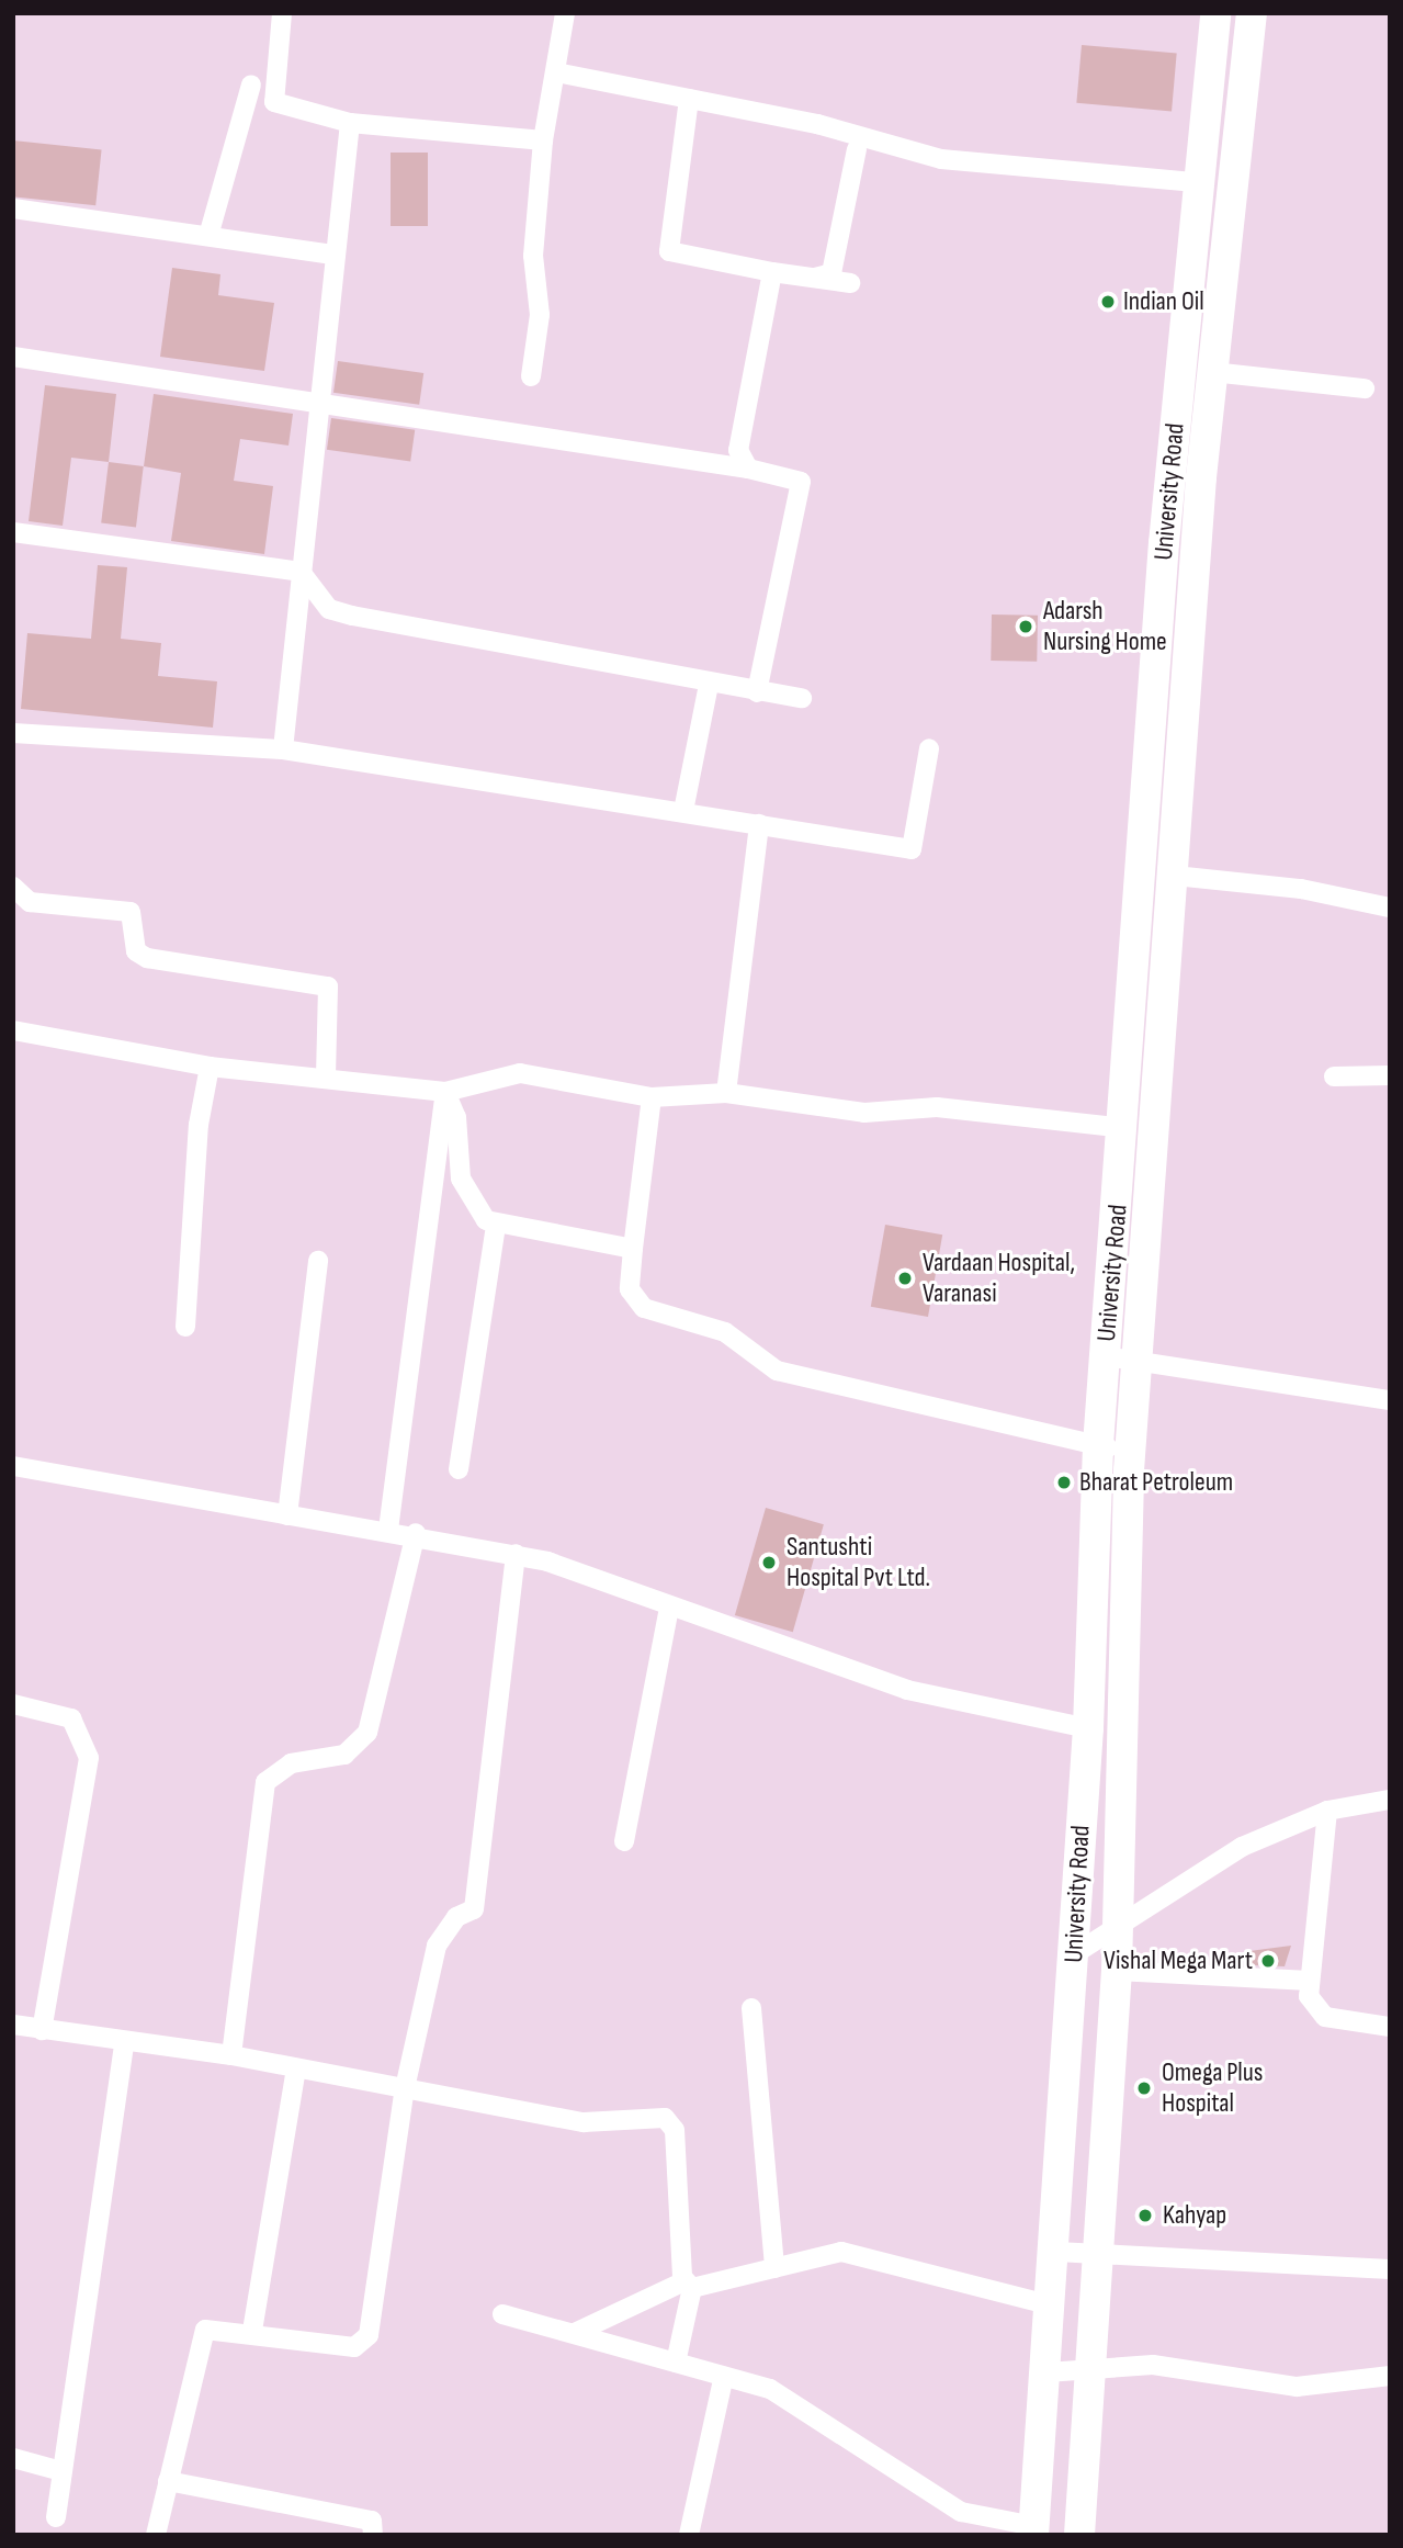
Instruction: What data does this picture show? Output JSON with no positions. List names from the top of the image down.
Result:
{
  "streets": {
    "main road": ["University Road"]
  },
  "places": [
    "Indian Oil",
    "Adarsh Nursing Home",
    "Vardaan Hospital, Varanasi",
    "Bharat Petroleum",
    "Santushti Hospital Pvt Ltd.",
    "Vishal Mega Mart",
    "Omega Plus Hospital",
    "Kahyap"
  ]
}
